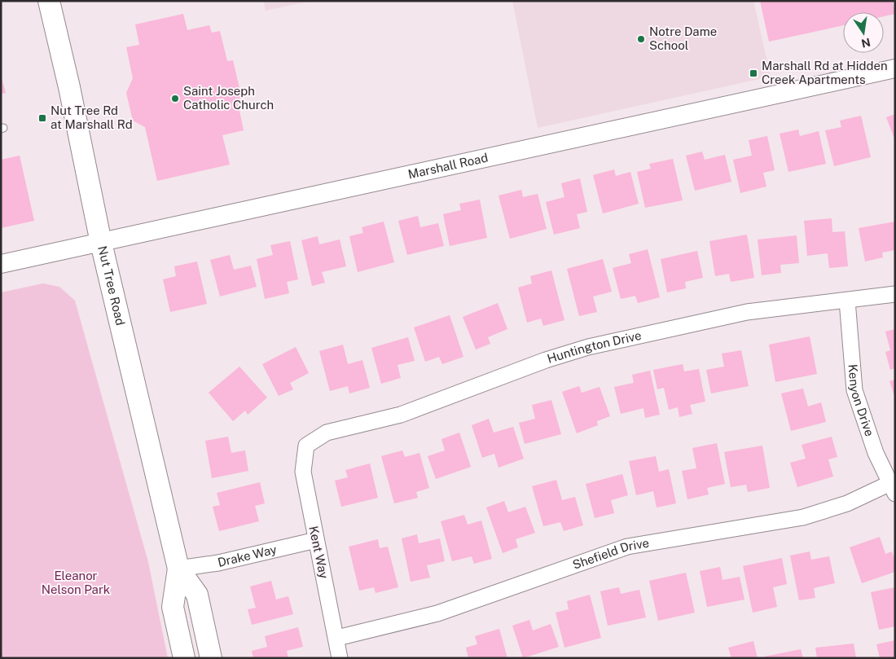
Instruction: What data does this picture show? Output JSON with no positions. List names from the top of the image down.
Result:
{
  "streets": {
    "main road": ["Nut Tree Road"],
    "street": [
      "Marshall Road",
      "Huntington Drive",
      "Kenyon Drive",
      "Kent Way",
      "Shefield Drive",
      "Drake Way"
    ]
  },
  "crossings": [
    ["Marshall Road", "Nut Tree Road"],
    ["Nut Tree Road", "Drake Way"],
    ["Huntington Drive", "Kenyon Drive"],
    ["Huntington Drive", "Kent Way"],
    ["Kenyon Drive", "Shefield Drive"],
    ["Kent Way", "Shefield Drive"],
    ["Kent Way", "Drake Way"]
  ],
  "parks": ["Eleanor Nelson Park"],
  "places": {
    "other": ["Notre Dame School", "Saint Joseph Catholic Church"],
    "transit": ["Marshall Rd at Hidden Creek Apartments", "Nut Tree Rd at Marshall Rd"]
  },
  "north": "bottom"
}
